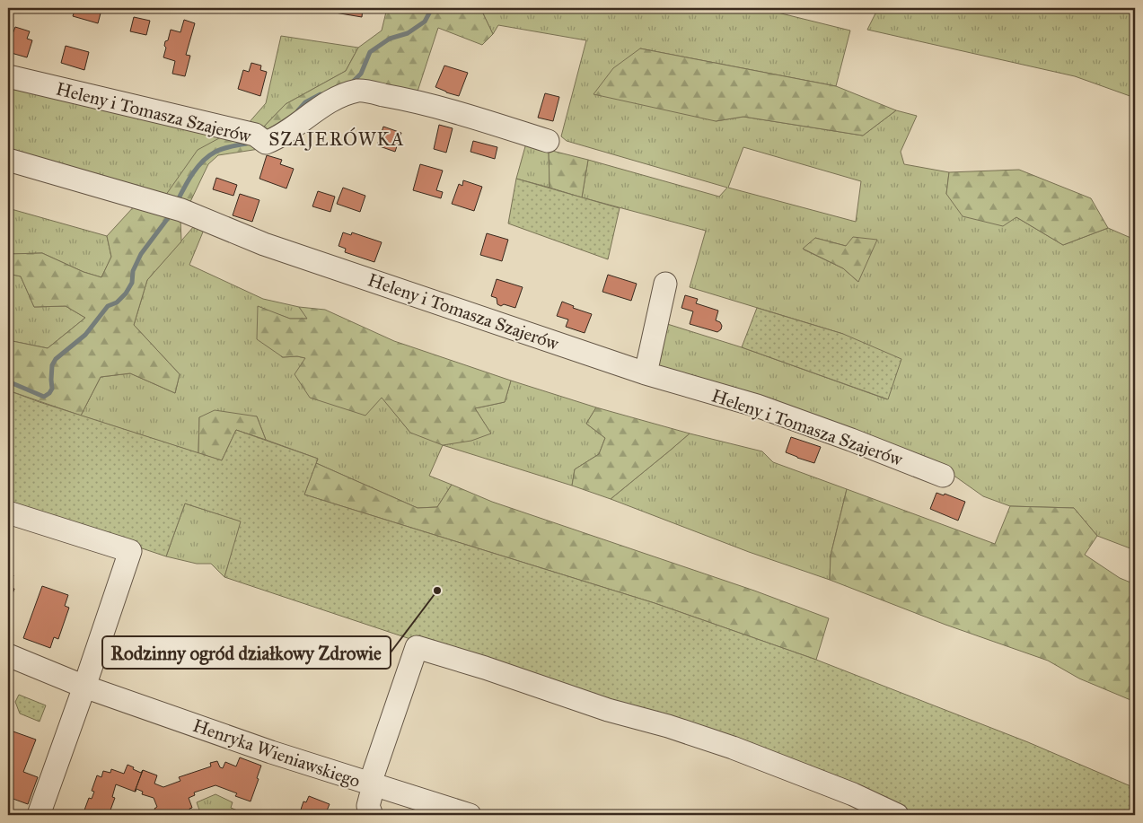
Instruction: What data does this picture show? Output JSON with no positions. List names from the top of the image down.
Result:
{
  "streets": {
    "street": ["Heleny i Tomasza Szajerów", "Henryka Wieniawskiego"]
  },
  "districts": ["SZAJERÓWKA"],
  "places": ["Rodzinny ogród działkowy Zdrowie"]
}
